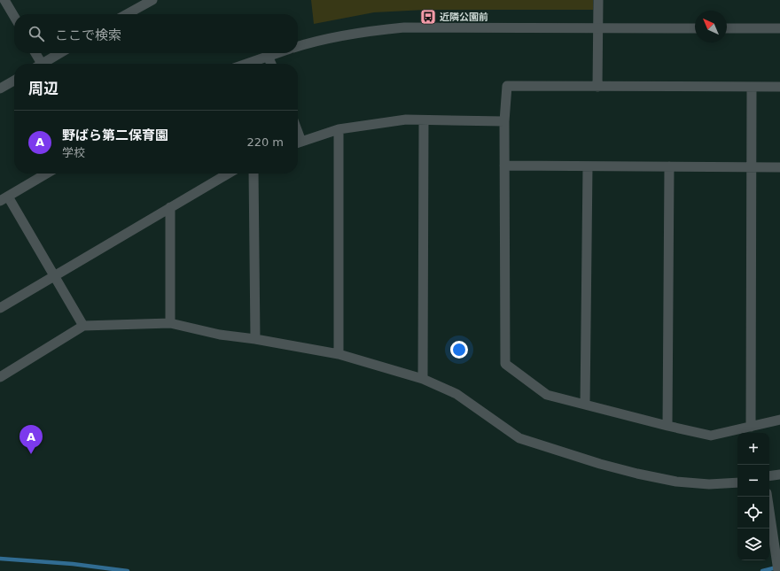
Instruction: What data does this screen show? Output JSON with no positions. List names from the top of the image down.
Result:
{
  "places": {
    "bus stop": ["近隣公園前"]
  },
  "north": "top left",
  "page": {
    "search": "ここで検索",
    "heading": "周辺",
    "list": [
      {
        "mark": "A",
        "name": "野ばら第二保育園",
        "note": "学校",
        "value": "220 m"
      }
    ],
    "pins": "A",
    "map_buttons": ["+", "−"]
  }
}
